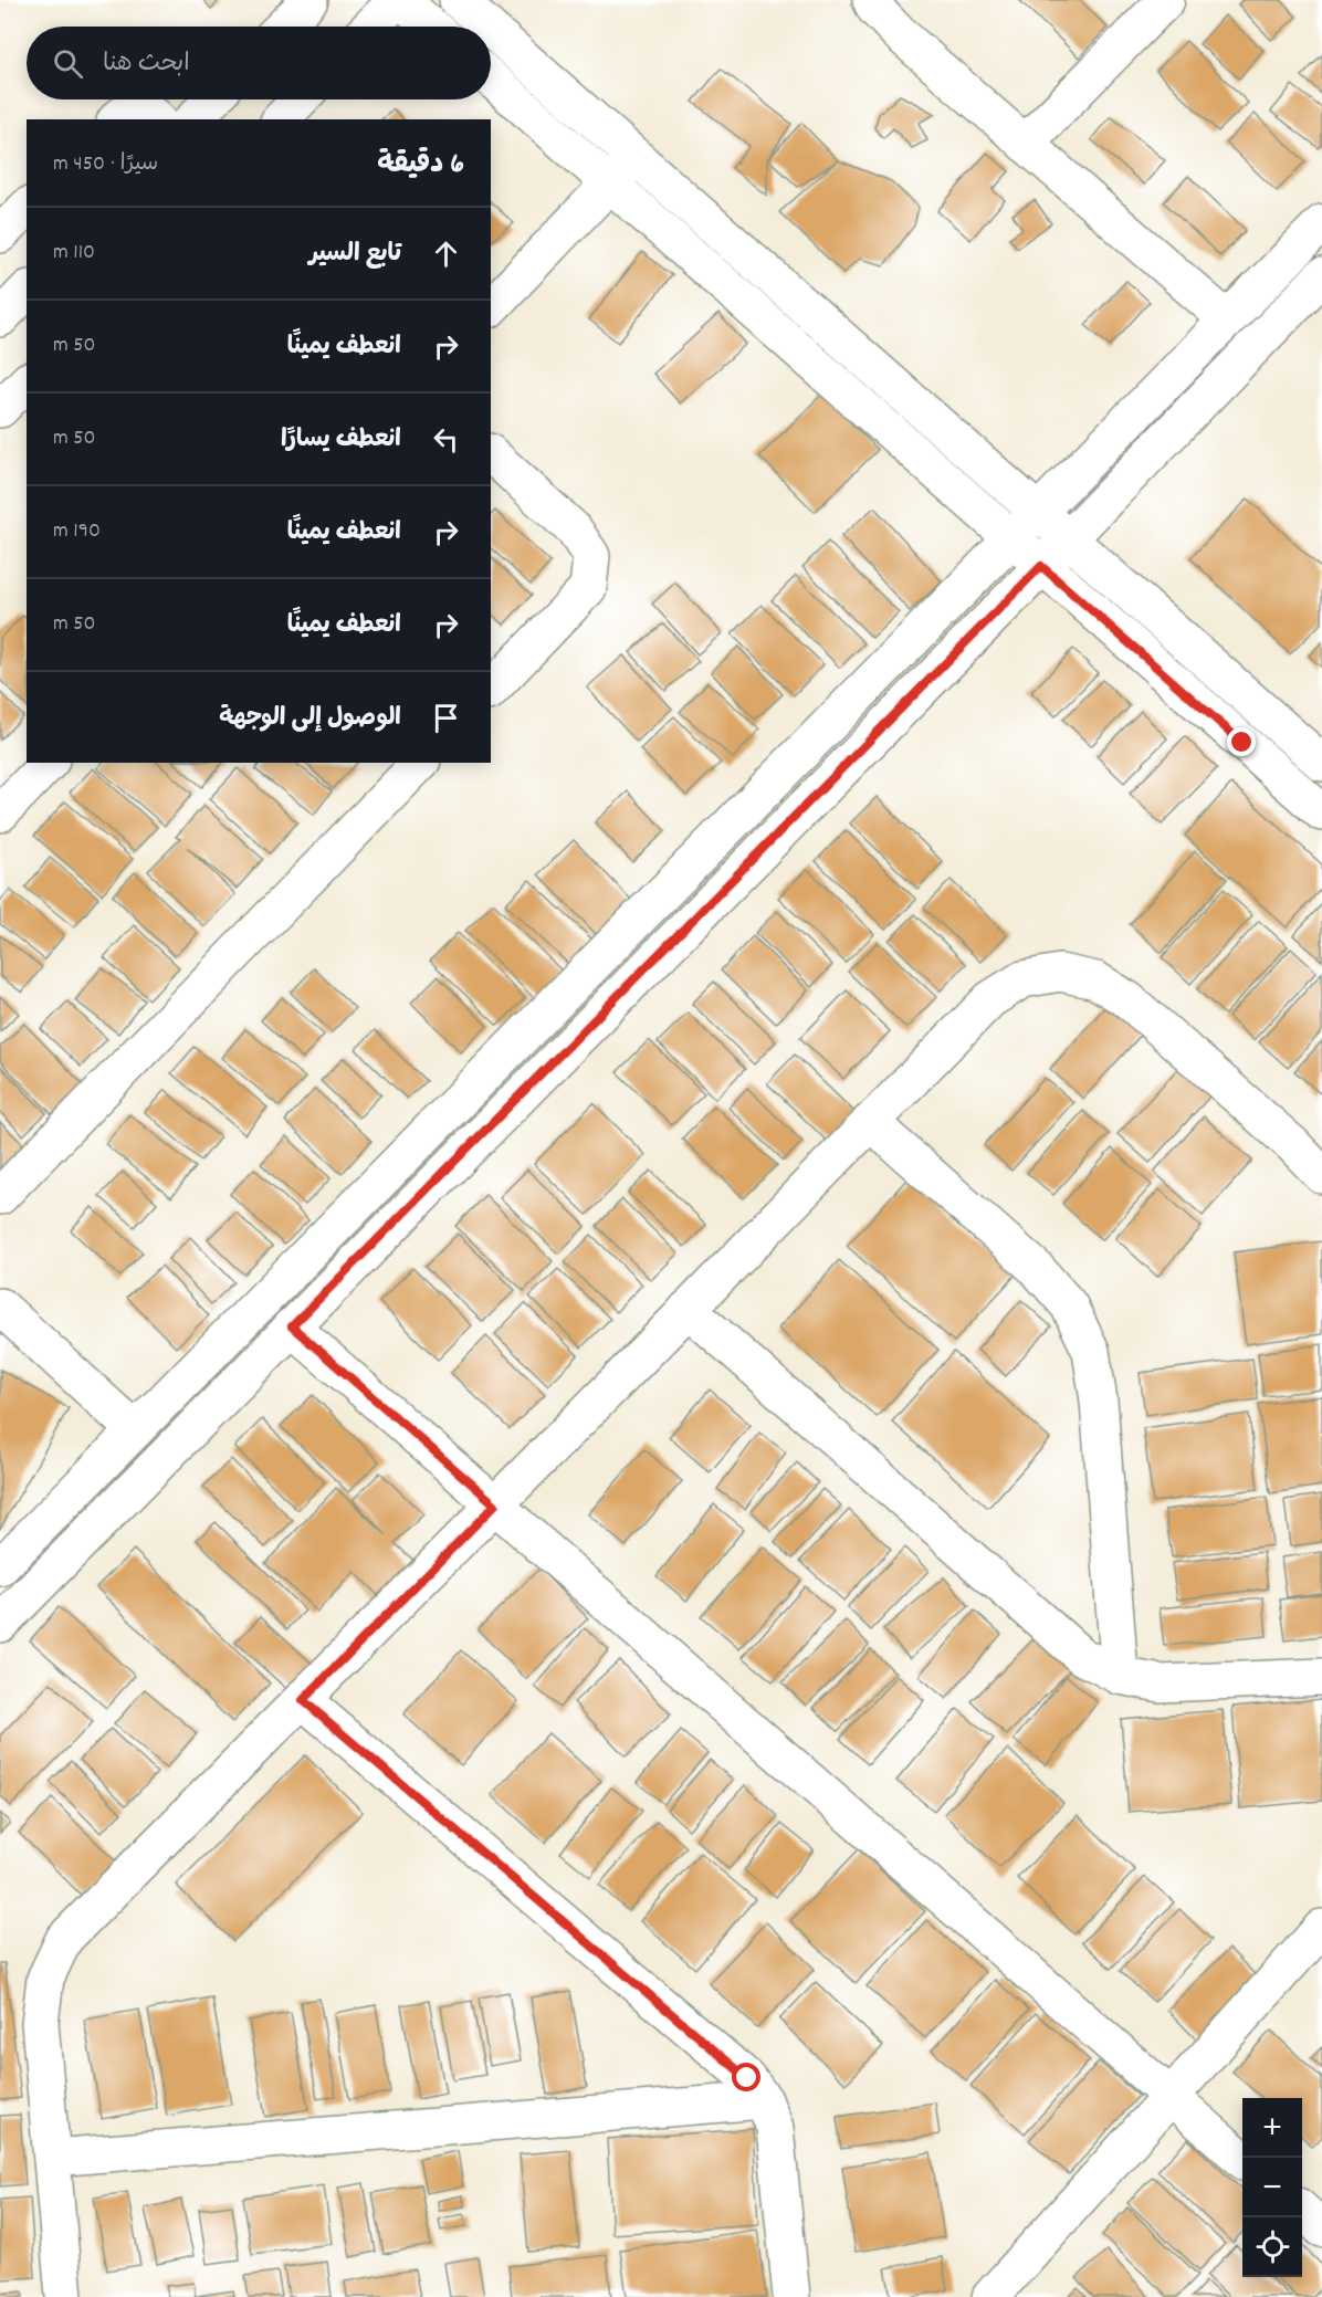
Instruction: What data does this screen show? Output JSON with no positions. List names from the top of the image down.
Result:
{
  "page": {
    "search": "ابحث هنا",
    "heading": ["6 دقيقة", "سيرًا · 450 m"],
    "list": [
      ["تابع السير", "110 m"],
      ["انعطف يمينًا", "50 m"],
      ["انعطف يسارًا", "50 m"],
      ["انعطف يمينًا", "190 m"],
      ["انعطف يمينًا", "50 m"],
      "الوصول إلى الوجهة"
    ],
    "map_buttons": ["+", "−"]
  }
}
